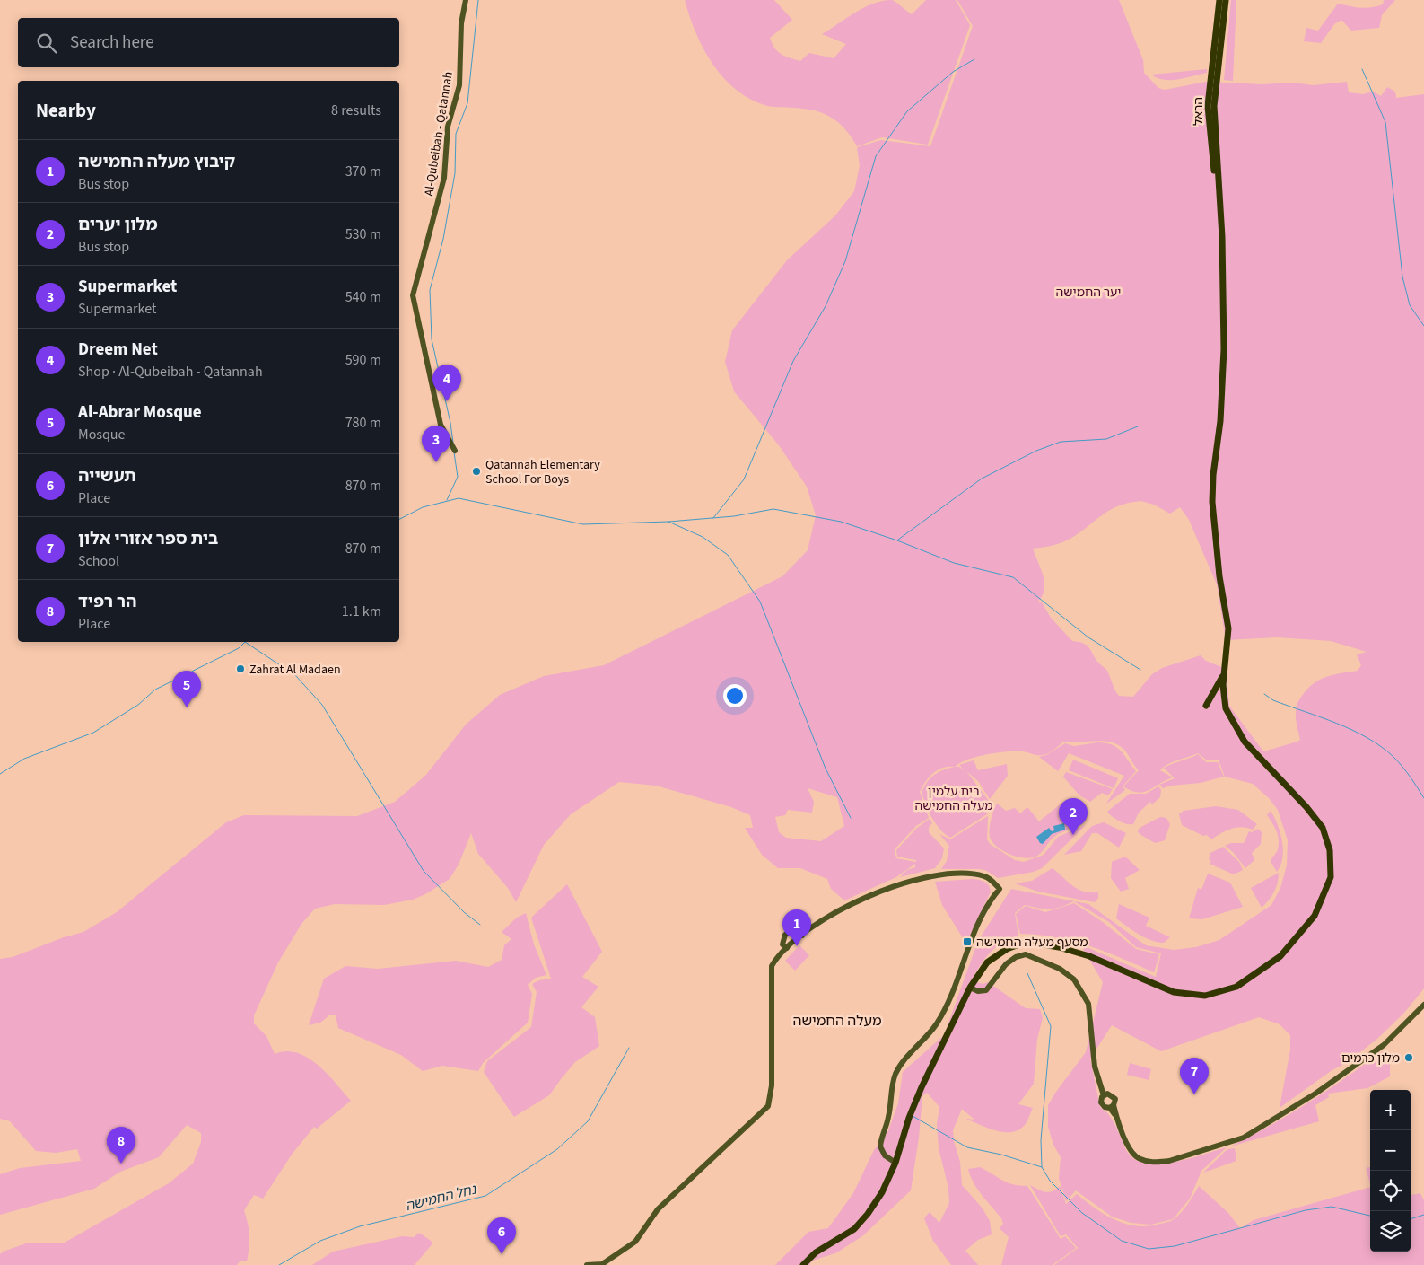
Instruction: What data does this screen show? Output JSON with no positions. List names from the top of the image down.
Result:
{
  "streets": {
    "main road": ["הראל"],
    "street": ["Al-Qubeibah - Qatannah"]
  },
  "districts": ["מעלה החמישה"],
  "water": ["נחל החמישה"],
  "parks": ["יער החמישה", "בית עלמין מעלה החמישה"],
  "places": {
    "other": ["Qatannah Elementary School For Boys", "Zahrat Al Madaen", "מלון כרמים"],
    "transit": ["מסעף מעלה החמישה"]
  },
  "page": {
    "search": "Search here",
    "heading": ["Nearby", "8 results"],
    "list": [
      {
        "mark": "1",
        "name": "קיבוץ מעלה החמישה",
        "note": "Bus stop",
        "value": "370 m"
      },
      {
        "mark": "2",
        "name": "מלון יערים",
        "note": "Bus stop",
        "value": "530 m"
      },
      {
        "mark": "3",
        "name": "Supermarket",
        "note": "Supermarket",
        "value": "540 m"
      },
      {
        "mark": "4",
        "name": "Dreem Net",
        "note": "Shop · Al-Qubeibah - Qatannah",
        "value": "590 m"
      },
      {
        "mark": "5",
        "name": "Al-Abrar Mosque",
        "note": "Mosque",
        "value": "780 m"
      },
      {
        "mark": "6",
        "name": "תעשייה",
        "note": "Place",
        "value": "870 m"
      },
      {
        "mark": "7",
        "name": "בית ספר אזורי אלון",
        "note": "School",
        "value": "870 m"
      },
      {
        "mark": "8",
        "name": "הר רפיד",
        "note": "Place",
        "value": "1.1 km"
      }
    ],
    "pins": [
      "4",
      "3",
      "5",
      "2",
      "1",
      "7",
      "8",
      "6"
    ],
    "map_buttons": ["+", "−"]
  }
}
